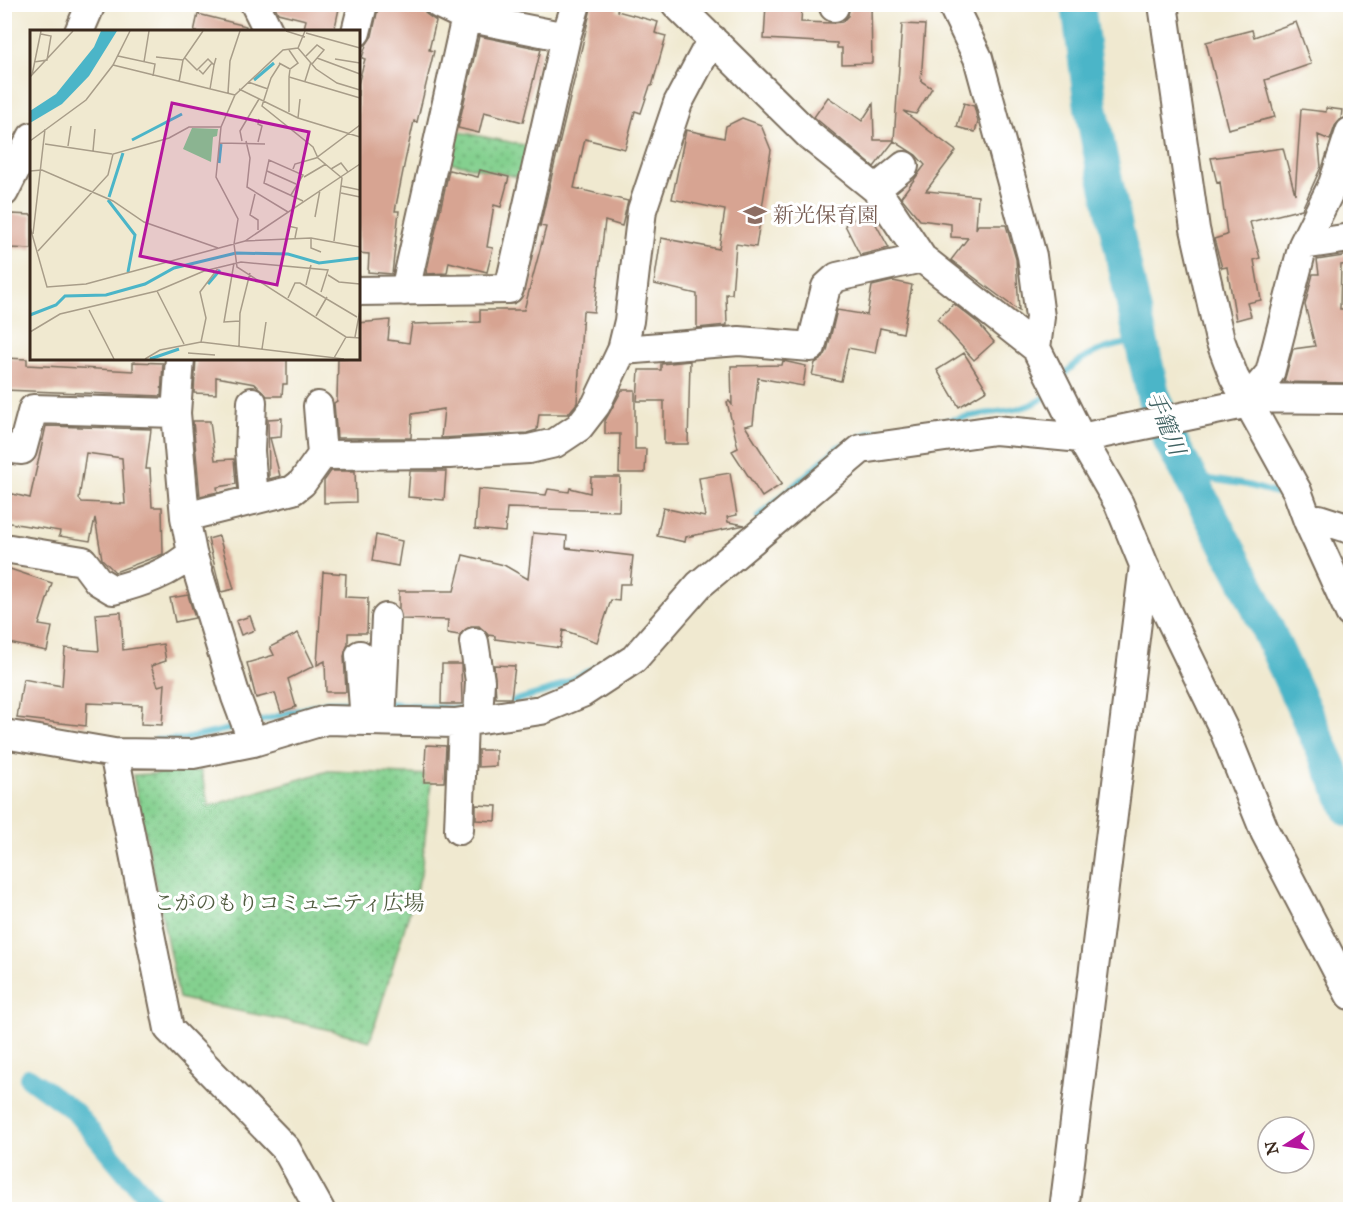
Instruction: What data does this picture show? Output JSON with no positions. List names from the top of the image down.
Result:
{
  "water": ["手籠川"],
  "parks": ["こがのもりコミュニティ広場"],
  "places": {
    "school or university": ["新光保育園"]
  },
  "north": "left"
}
